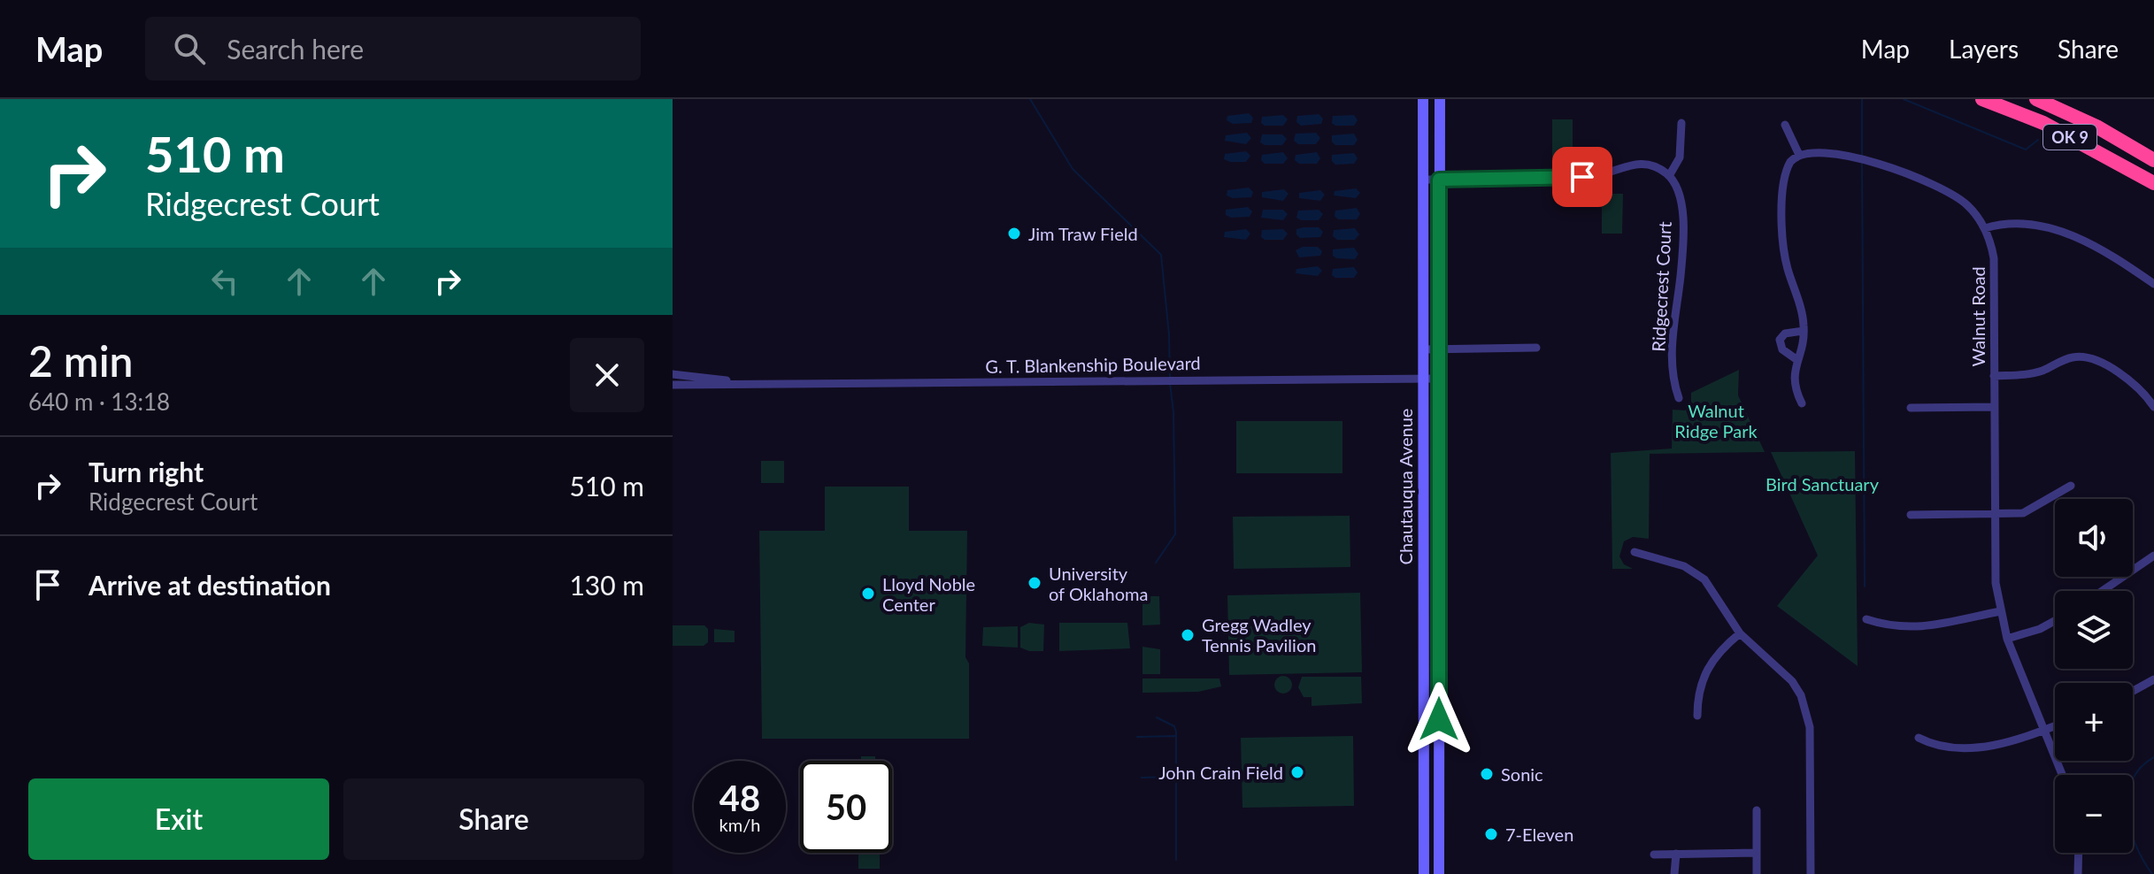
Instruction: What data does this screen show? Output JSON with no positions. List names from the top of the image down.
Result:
{
  "streets": {
    "highway": ["OK 9"],
    "main road": ["Chautauqua Avenue"],
    "street": ["Ridgecrest Court", "Walnut Road", "G. T. Blankenship Boulevard"]
  },
  "crossings": [
    ["G. T. Blankenship Boulevard", "Chautauqua Avenue"]
  ],
  "parks": ["Walnut Ridge Park", "Bird Sanctuary"],
  "places": [
    "Jim Traw Field",
    "University of Oklahoma",
    "Lloyd Noble Center",
    "Gregg Wadley Tennis Pavilion",
    "John Crain Field",
    "Sonic",
    "7-Eleven"
  ],
  "page": {
    "header": "Map",
    "search": "Search here",
    "nav": ["Map", "Layers", "Share"],
    "turn": ["510 m", "Ridgecrest Court"],
    "heading": ["2 min", "640 m · 13:18"],
    "list": [
      {
        "name": "Turn right",
        "note": "Ridgecrest Court",
        "value": "510 m"
      },
      {
        "name": "Arrive at destination",
        "value": "130 m"
      }
    ],
    "map_buttons": ["+", "−"],
    "speed": "48 km/h",
    "limit": "50",
    "buttons": ["Exit", "Share"]
  }
}
